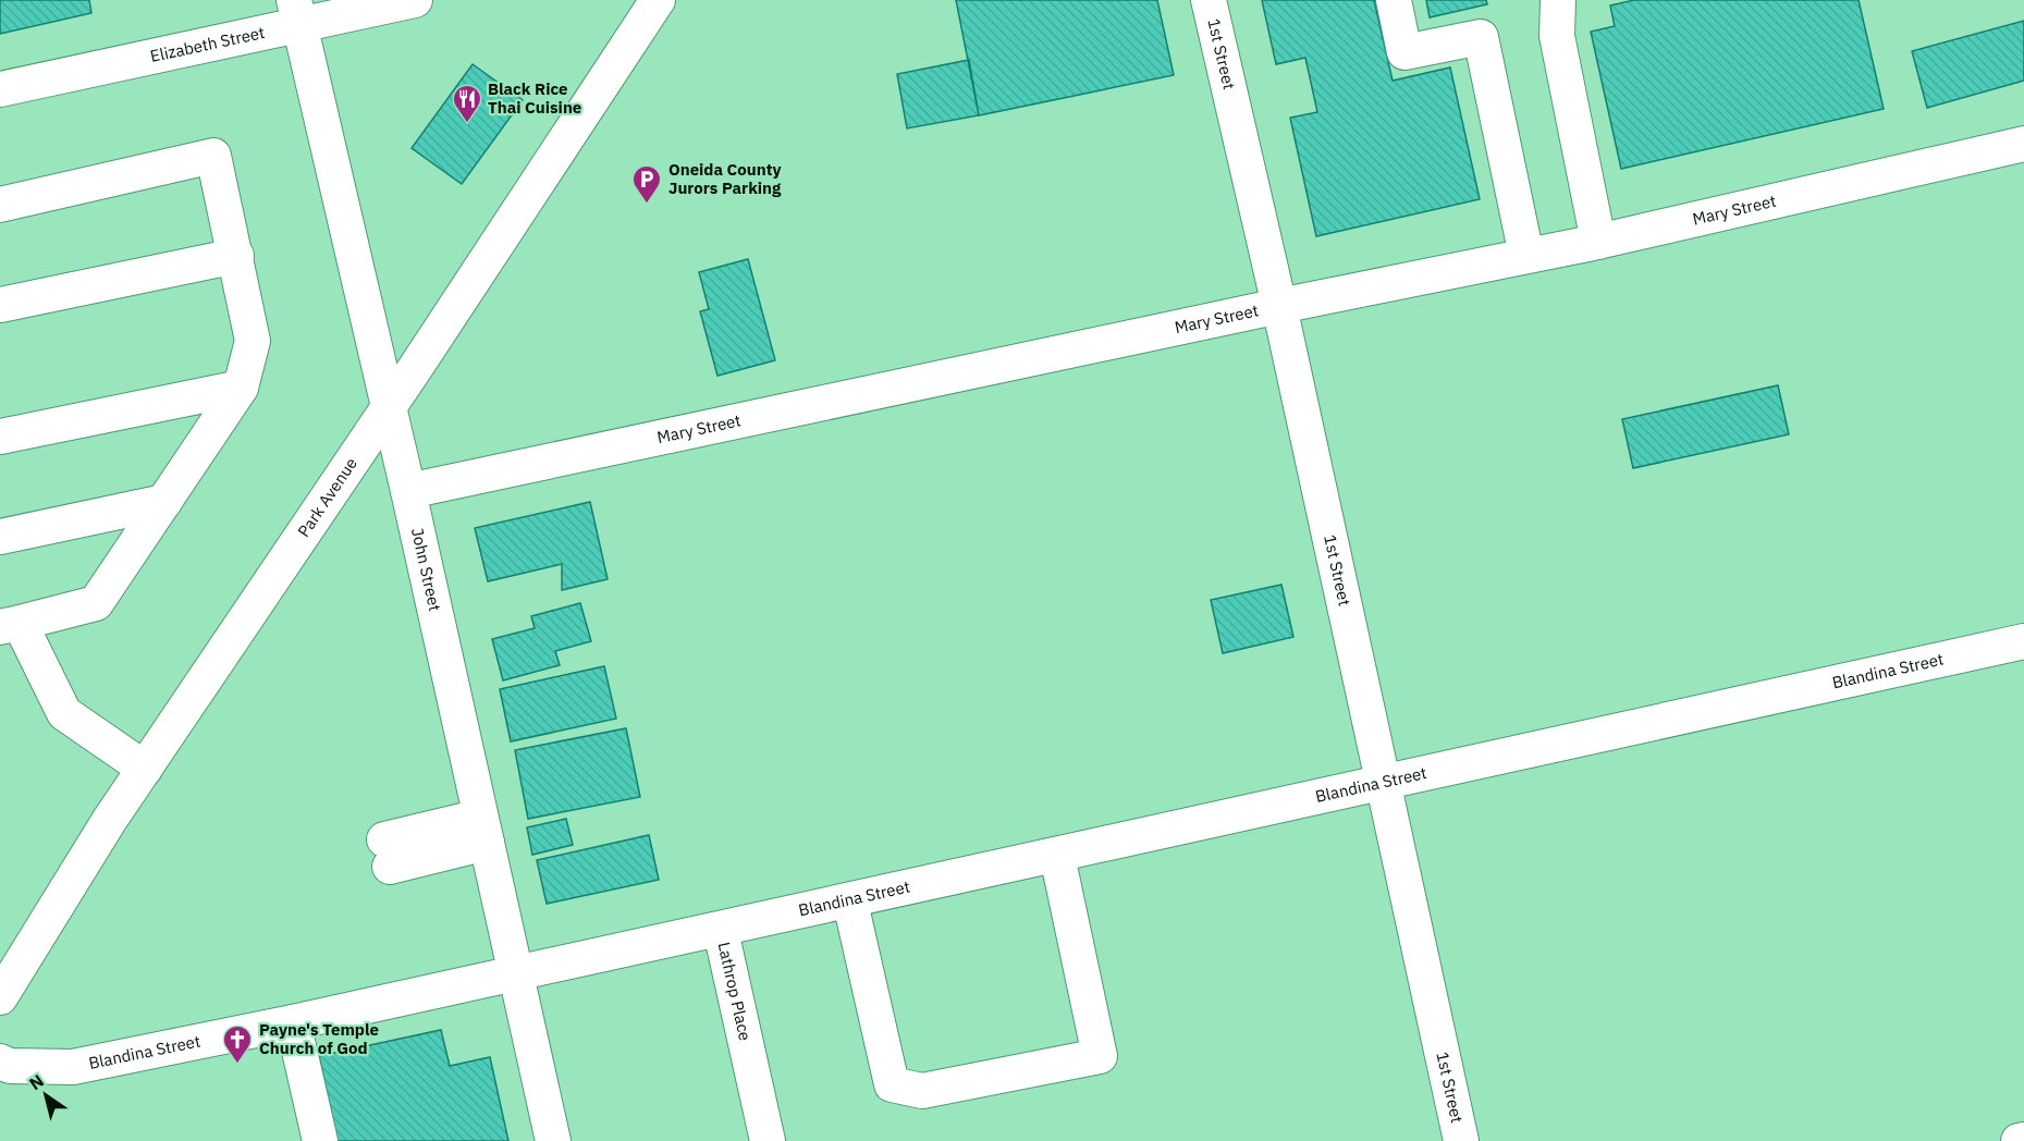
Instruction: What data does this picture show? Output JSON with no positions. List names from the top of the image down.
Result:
{
  "streets": {
    "street": [
      "Elizabeth Street",
      "1st Street",
      "Mary Street",
      "Park Avenue",
      "John Street",
      "Blandina Street",
      "Lathrop Place"
    ]
  },
  "crossings": [
    ["Elizabeth Street", "John Street"],
    ["1st Street", "Mary Street"],
    ["1st Street", "Blandina Street"],
    ["Mary Street", "John Street"],
    ["Park Avenue", "John Street"],
    ["John Street", "Blandina Street"],
    ["Blandina Street", "Lathrop Place"]
  ],
  "places": {
    "restaurant": ["Black Rice Thai Cuisine"],
    "parking": ["Oneida County Jurors Parking"],
    "church": ["Payne's Temple Church of God"]
  },
  "north": "top left"
}
